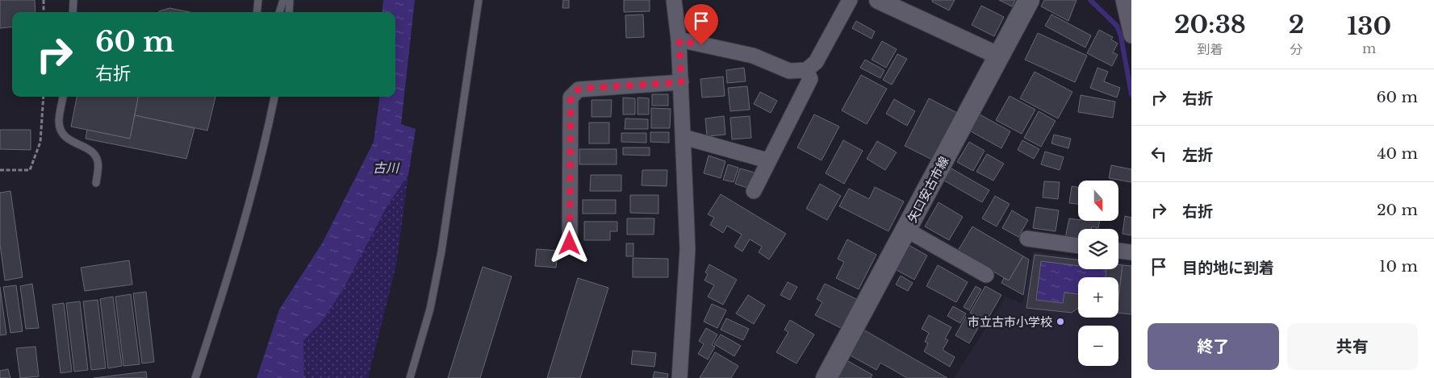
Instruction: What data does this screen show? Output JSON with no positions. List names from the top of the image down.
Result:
{
  "streets": {
    "main road": ["矢口安古市線"]
  },
  "water": ["古川"],
  "places": ["市立古市小学校"],
  "north": "bottom",
  "page": {
    "eta": [
      "20:38",
      "到着",
      "2",
      "分",
      "130",
      "m"
    ],
    "turn": ["60 m", "右折"],
    "list": [
      {
        "name": "右折",
        "value": "60 m"
      },
      {
        "name": "左折",
        "value": "40 m"
      },
      {
        "name": "右折",
        "value": "20 m"
      },
      {
        "name": "目的地に到着",
        "value": "10 m"
      }
    ],
    "map_buttons": ["+", "−"],
    "buttons": ["終了", "共有"]
  }
}
